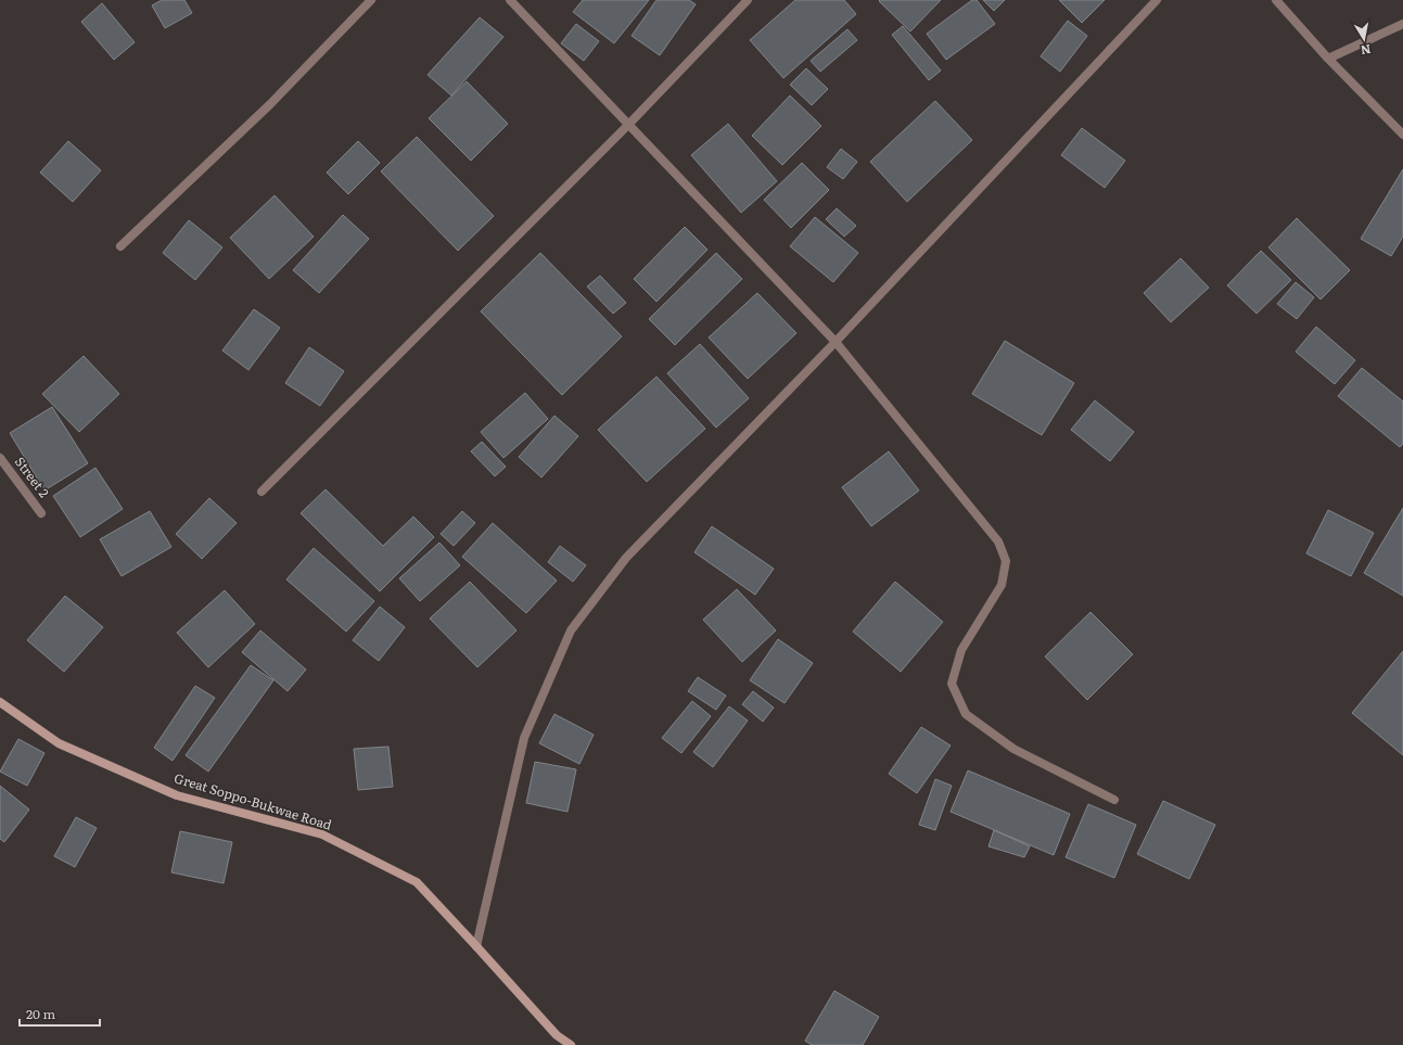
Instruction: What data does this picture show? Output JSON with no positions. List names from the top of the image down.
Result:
{
  "streets": {
    "street": ["Street 2", "Great Soppo-Bukwae Road"]
  },
  "scale_bar": "20 m",
  "north": "bottom"
}
